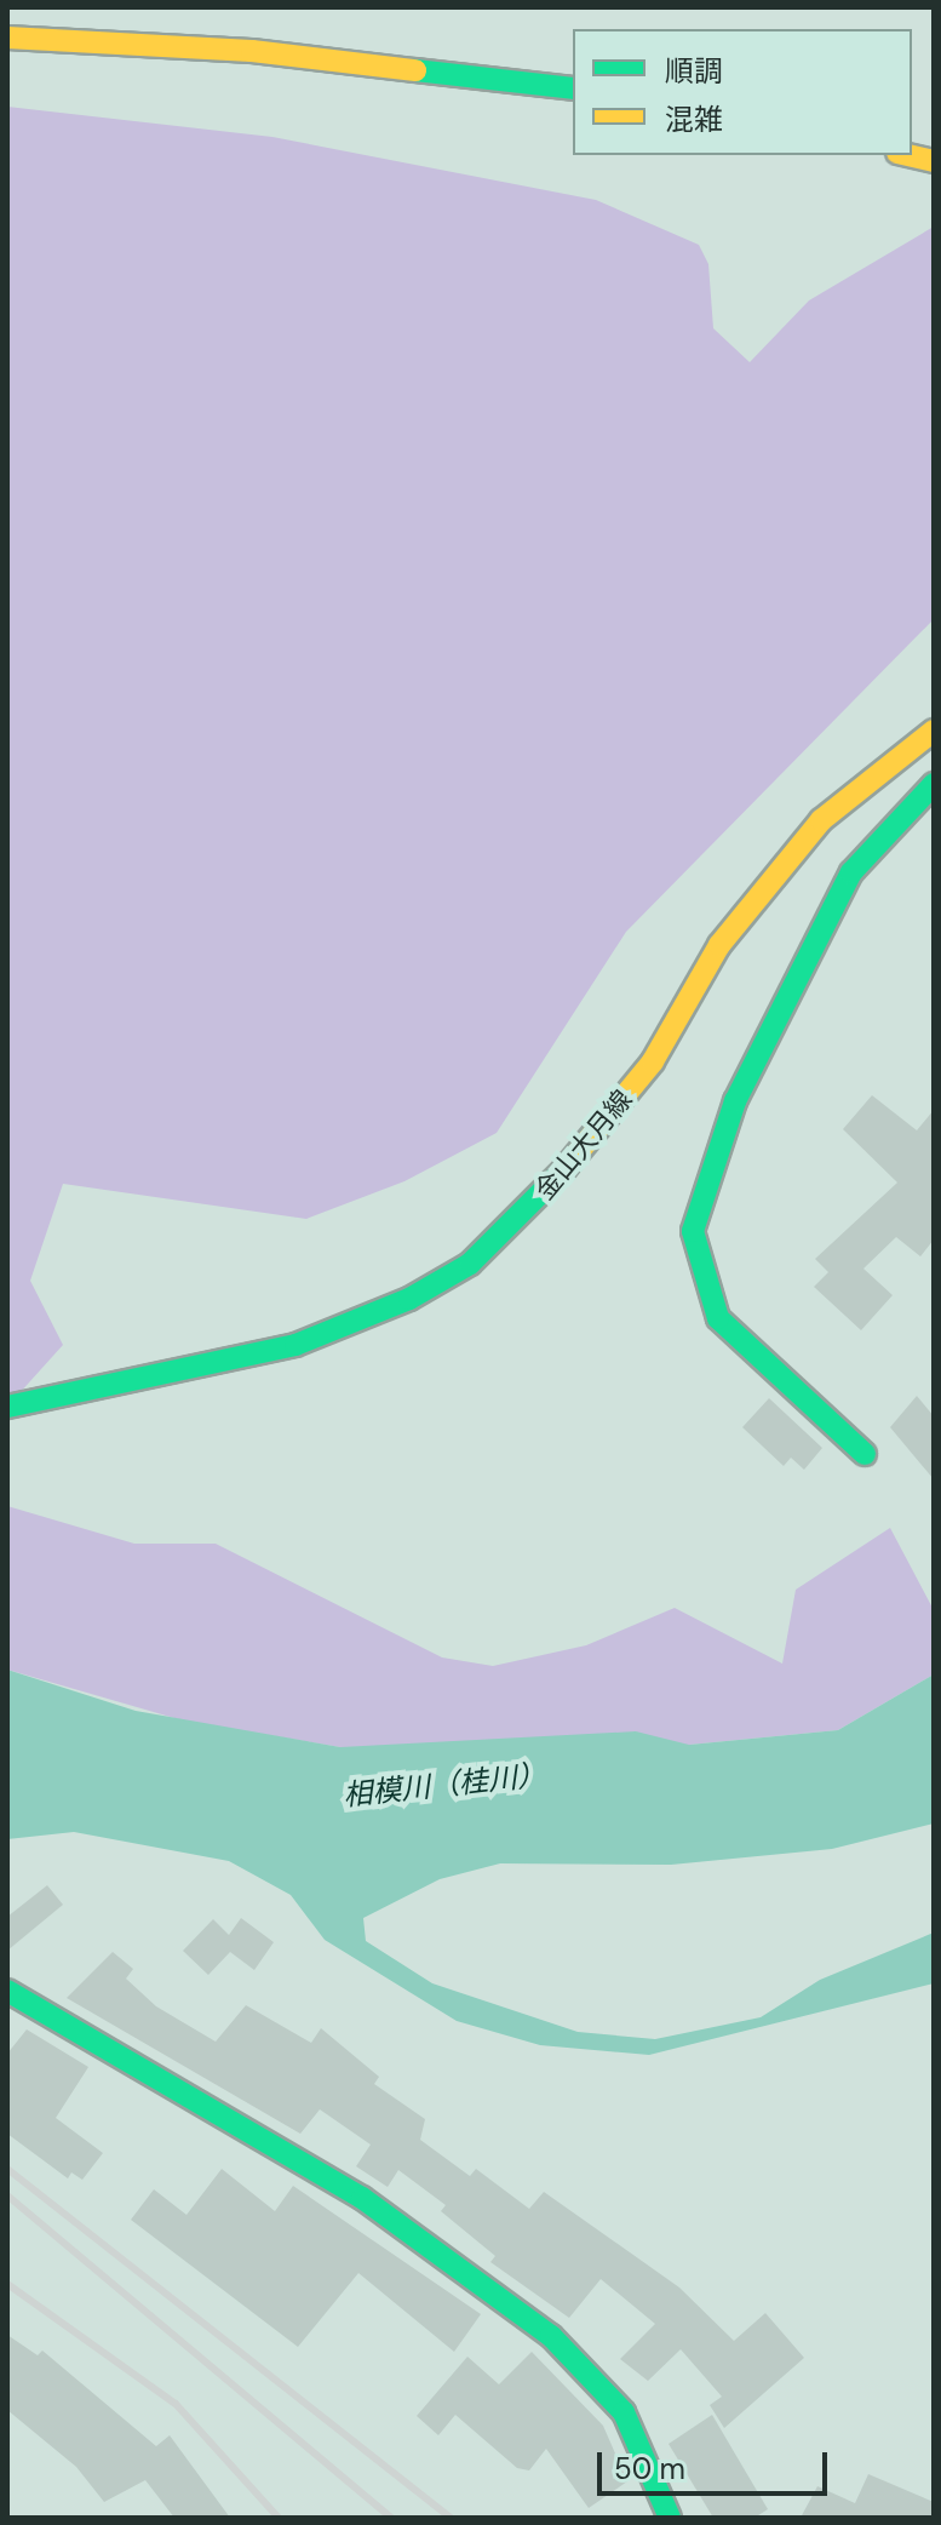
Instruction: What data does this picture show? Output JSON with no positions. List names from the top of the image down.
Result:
{
  "streets": {
    "main road": ["金山大月線"]
  },
  "water": ["相模川（桂川）"],
  "legend": ["順調", "混雑"],
  "scale_bar": "50 m"
}
